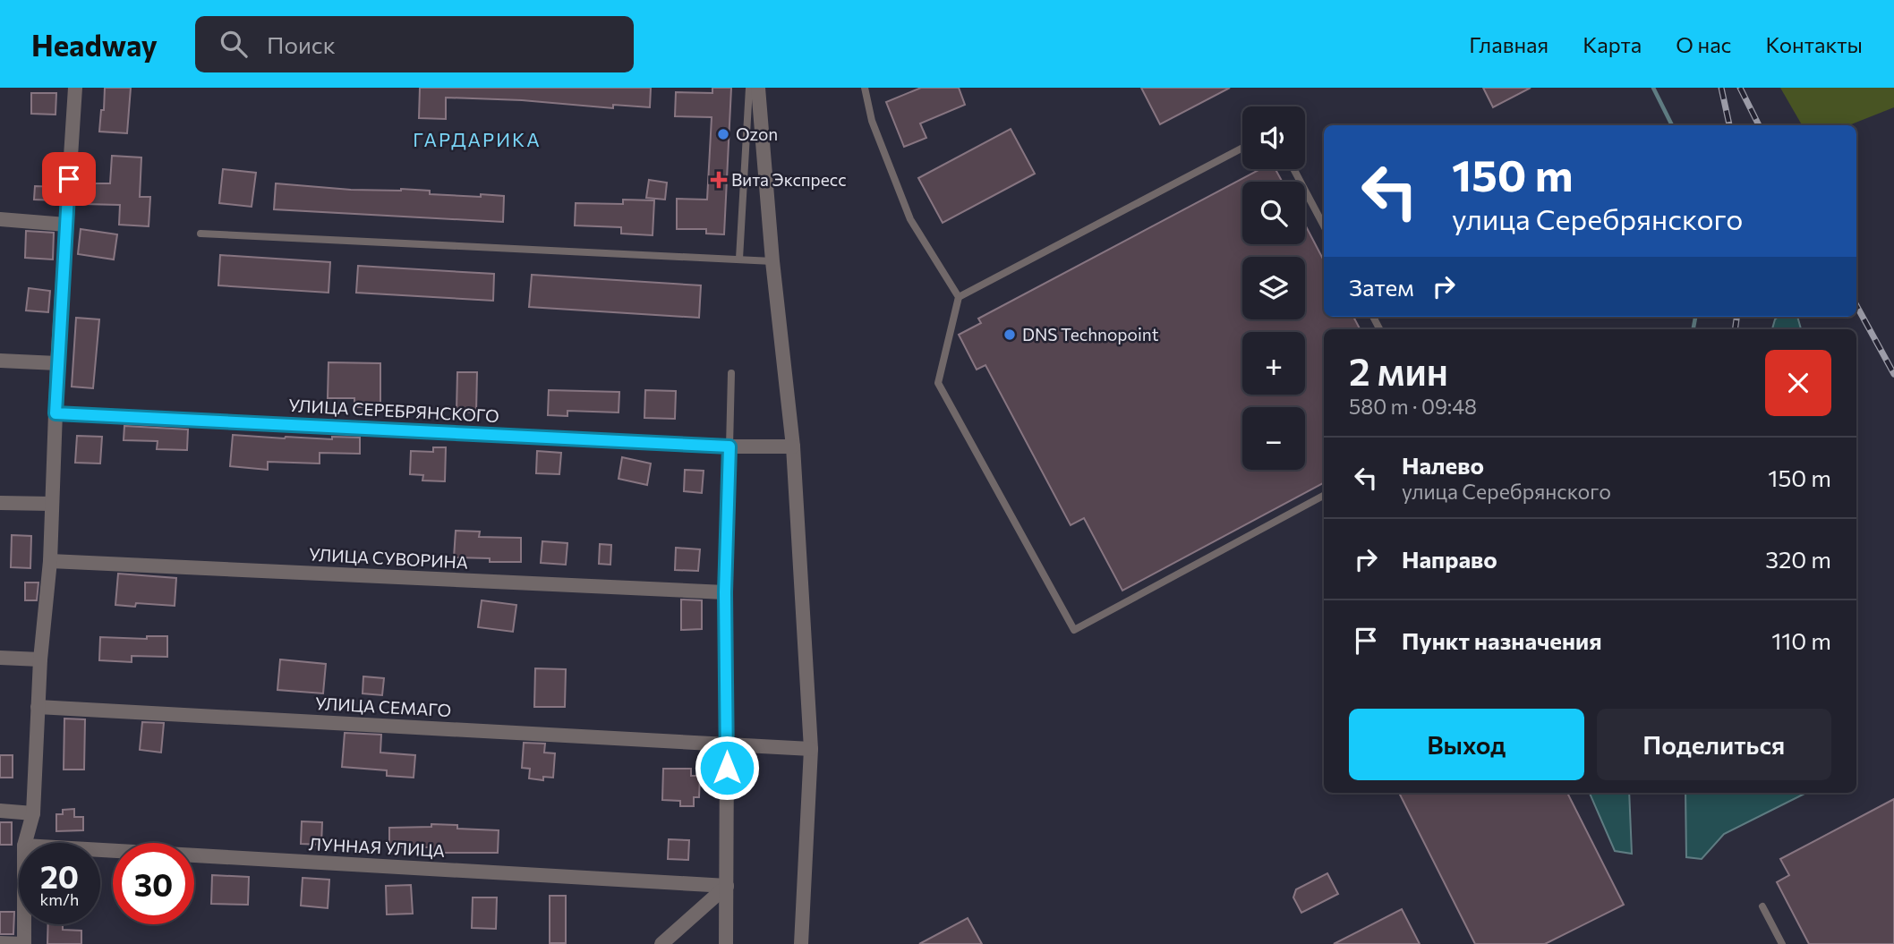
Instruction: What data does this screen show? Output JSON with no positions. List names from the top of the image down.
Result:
{
  "streets": {
    "street": [
      "УЛИЦА СЕРЕБРЯНСКОГО",
      "УЛИЦА СУВОРИНА",
      "УЛИЦА СЕМАГО",
      "ЛУННАЯ УЛИЦА"
    ]
  },
  "districts": ["ГАРДАРИКА"],
  "places": {
    "other": ["Ozon", "DNS Technopoint"],
    "health": ["Вита Экспресс"]
  },
  "page": {
    "header": "Headway",
    "search": "Поиск",
    "nav": [
      "Главная",
      "Карта",
      "О нас",
      "Контакты"
    ],
    "map_buttons": ["+", "−"],
    "turn": ["150 m", "улица Серебрянского"],
    "then": "Затем",
    "heading": ["2 мин", "580 m · 09:48"],
    "list": [
      {
        "name": "Налево",
        "note": "улица Серебрянского",
        "value": "150 m"
      },
      {
        "name": "Направо",
        "value": "320 m"
      },
      {
        "name": "Пункт назначения",
        "value": "110 m"
      }
    ],
    "buttons": ["Выход", "Поделиться"],
    "speed": "20 km/h",
    "limit": "30"
  }
}
